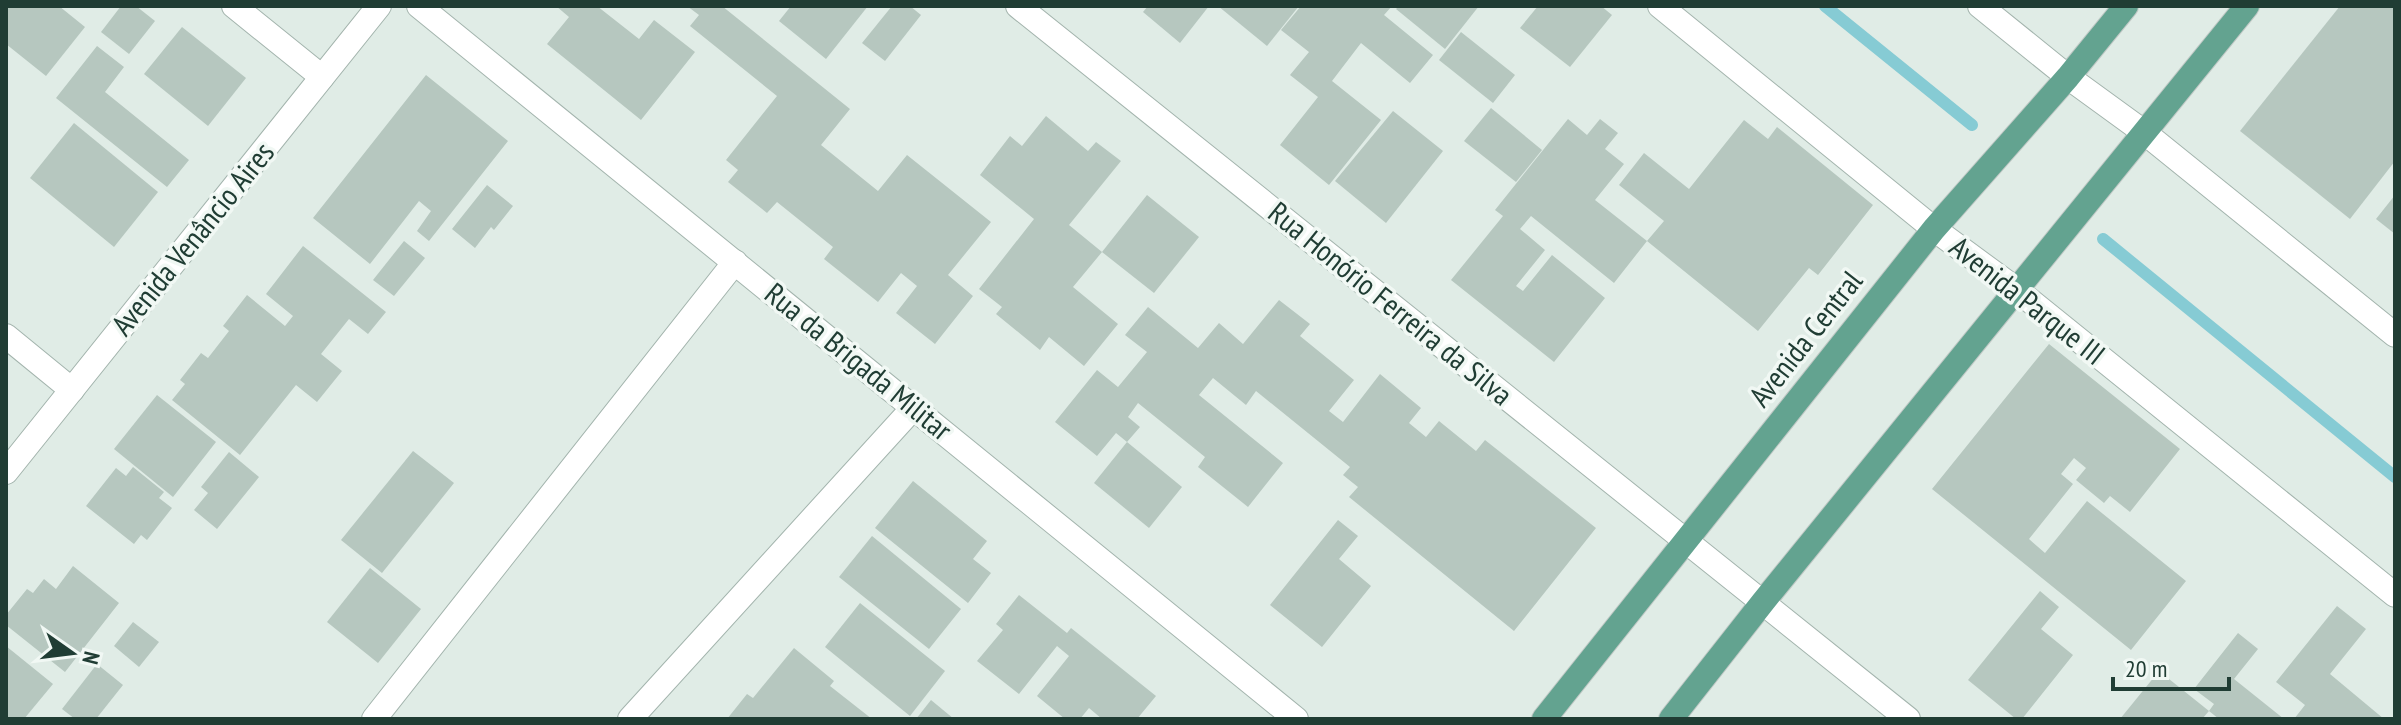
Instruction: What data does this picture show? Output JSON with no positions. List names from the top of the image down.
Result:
{
  "streets": {
    "main road": ["Avenida Central"],
    "street": [
      "Avenida Venâncio Aires",
      "Avenida Parque III",
      "Rua Honório Ferreira da Silva",
      "Rua da Brigada Militar"
    ]
  },
  "crossings": [
    ["Avenida Parque III", "Avenida Central"],
    ["Rua Honório Ferreira da Silva", "Avenida Central"]
  ],
  "scale_bar": "20 m",
  "north": "right"
}
